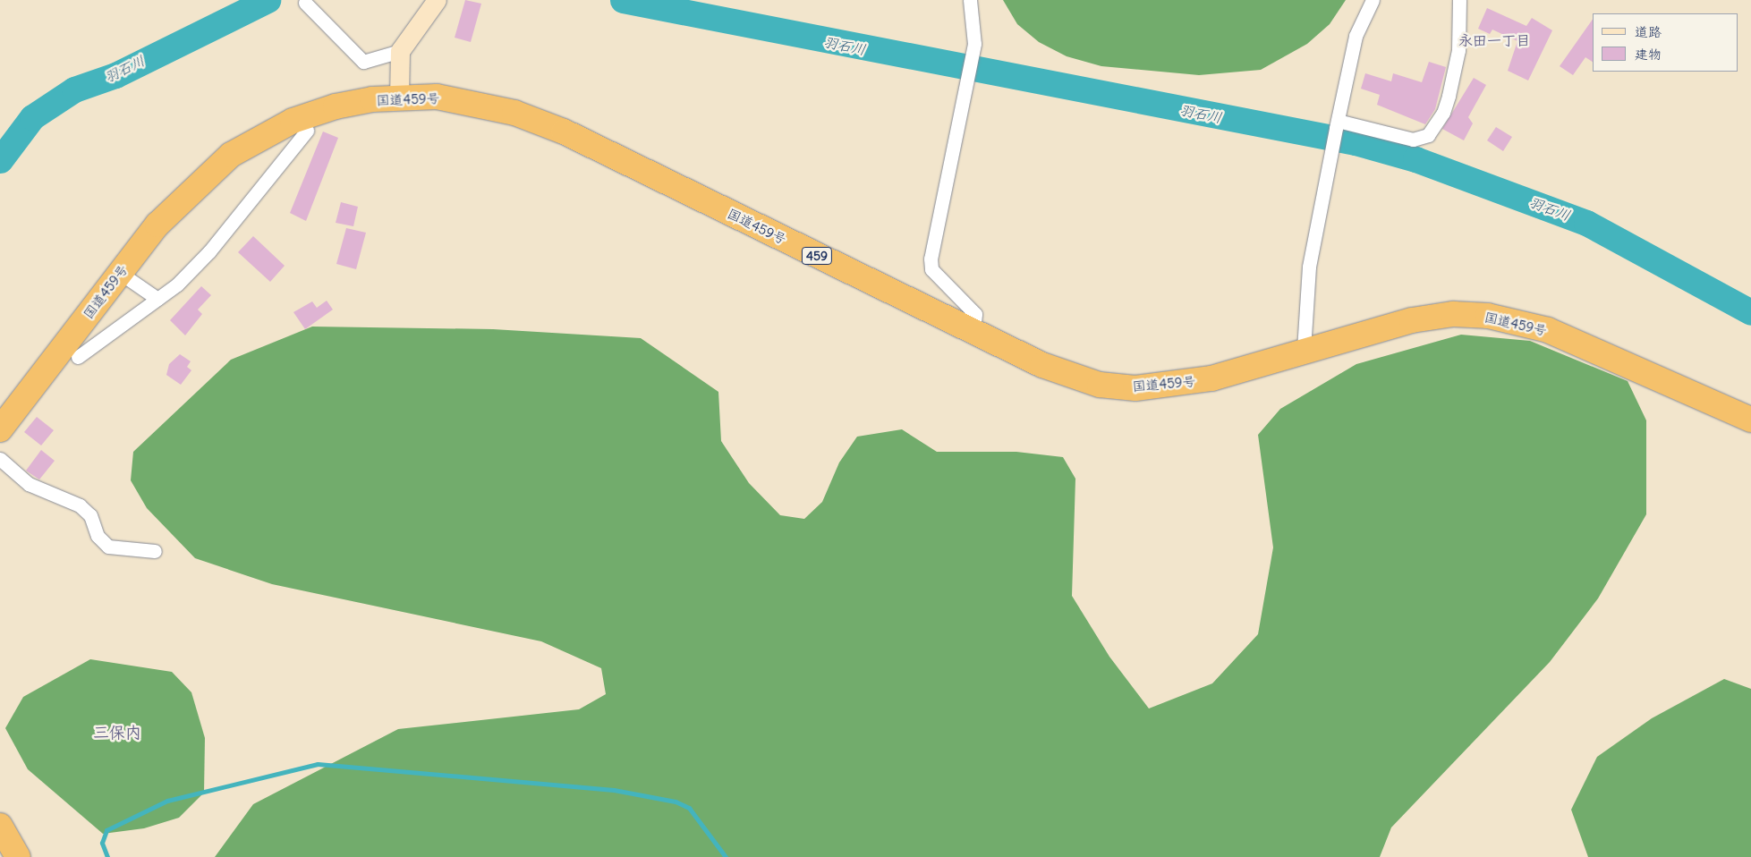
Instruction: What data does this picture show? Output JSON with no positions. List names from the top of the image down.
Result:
{
  "streets": {
    "highway": ["国道459号", "459"]
  },
  "districts": ["永田一丁目", "三保内"],
  "water": ["羽石川"],
  "legend": ["道路", "建物"]
}
